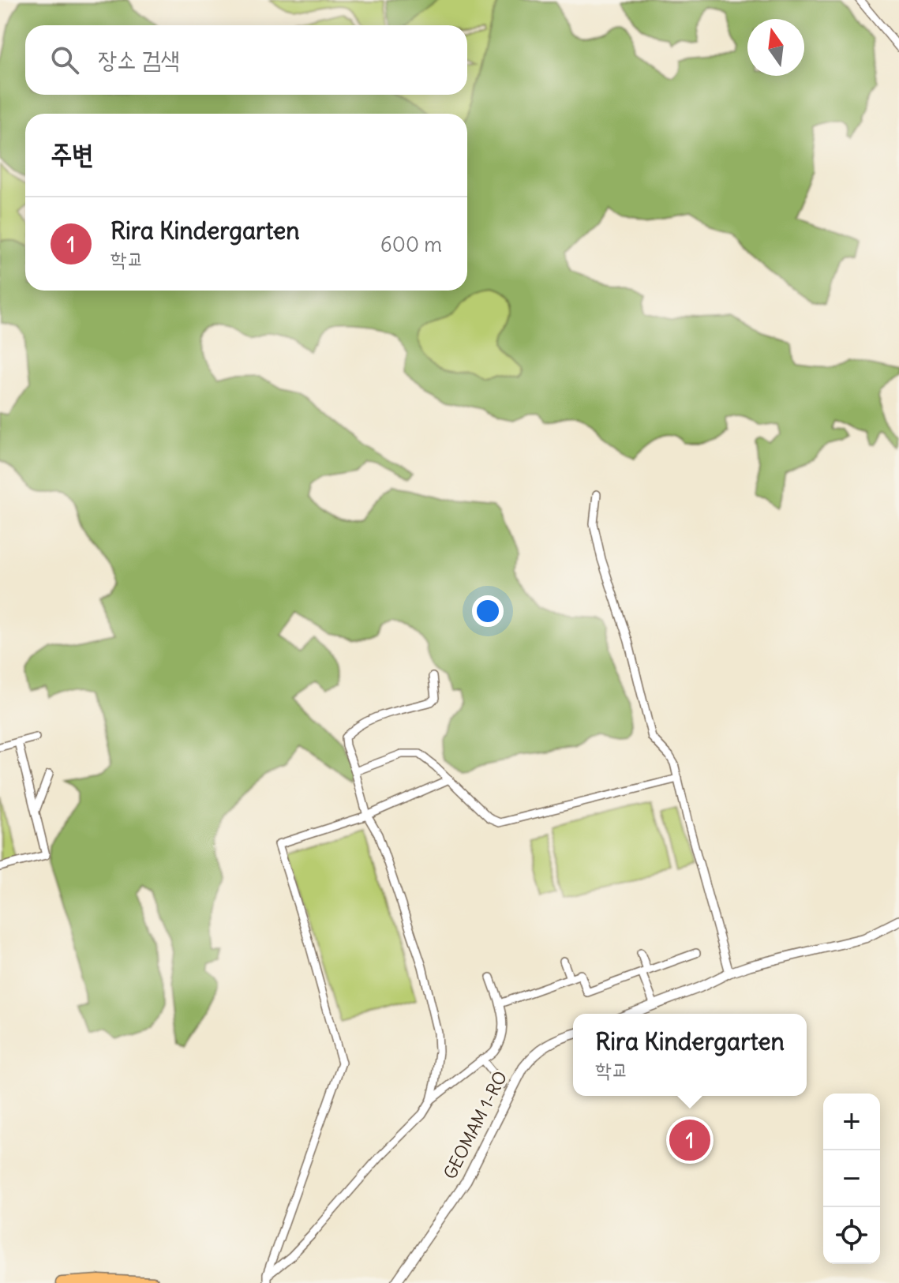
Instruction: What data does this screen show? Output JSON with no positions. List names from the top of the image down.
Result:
{
  "streets": {
    "street": ["GEOMAM 1-RO"]
  },
  "north": "top",
  "page": {
    "search": "장소 검색",
    "heading": "주변",
    "list": [
      {
        "mark": "1",
        "name": "Rira Kindergarten",
        "note": "학교",
        "value": "600 m"
      }
    ],
    "popup": ["Rira Kindergarten", "학교"],
    "map_buttons": ["+", "−"],
    "pins": "1"
  }
}
